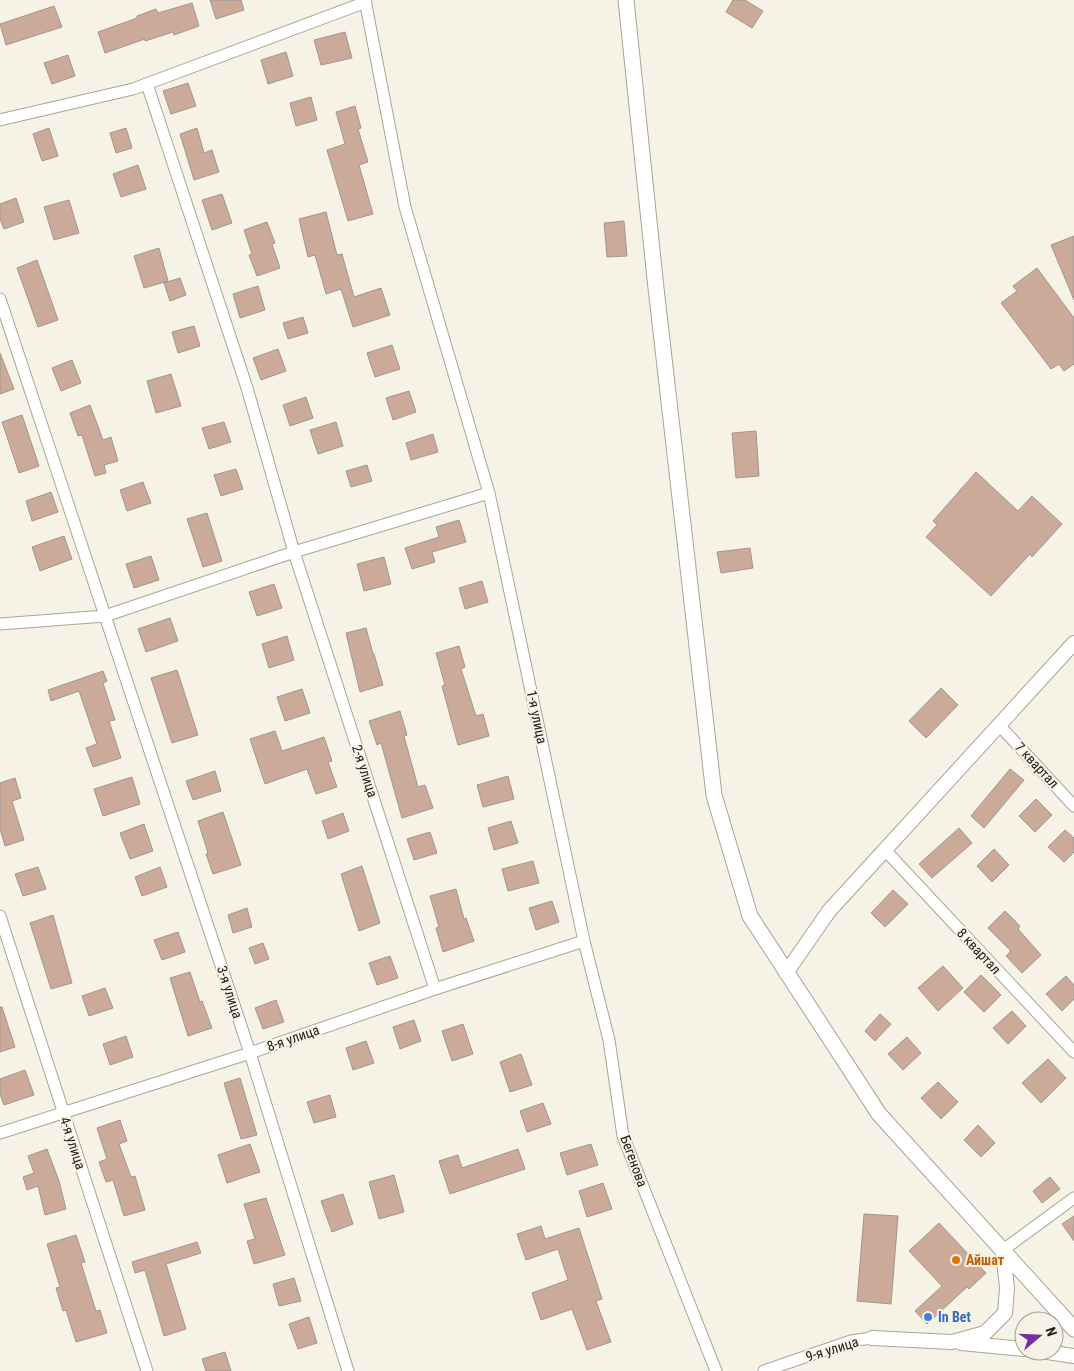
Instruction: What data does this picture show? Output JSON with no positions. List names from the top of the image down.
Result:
{
  "streets": {
    "street": [
      "1-я улица",
      "7 квартал",
      "2-я улица",
      "8 квартал",
      "3-я улица",
      "8-я улица",
      "4-я улица",
      "Бегенова",
      "9-я улица"
    ]
  },
  "crossings": [
    ["1-я улица", "8-я улица"],
    ["1-я улица", "Бегенова"],
    ["2-я улица", "8-я улица"],
    ["3-я улица", "8-я улица"],
    ["8-я улица", "4-я улица"],
    ["8-я улица", "Бегенова"]
  ],
  "places": ["Айшат", "In Bet"],
  "north": "right"
}
